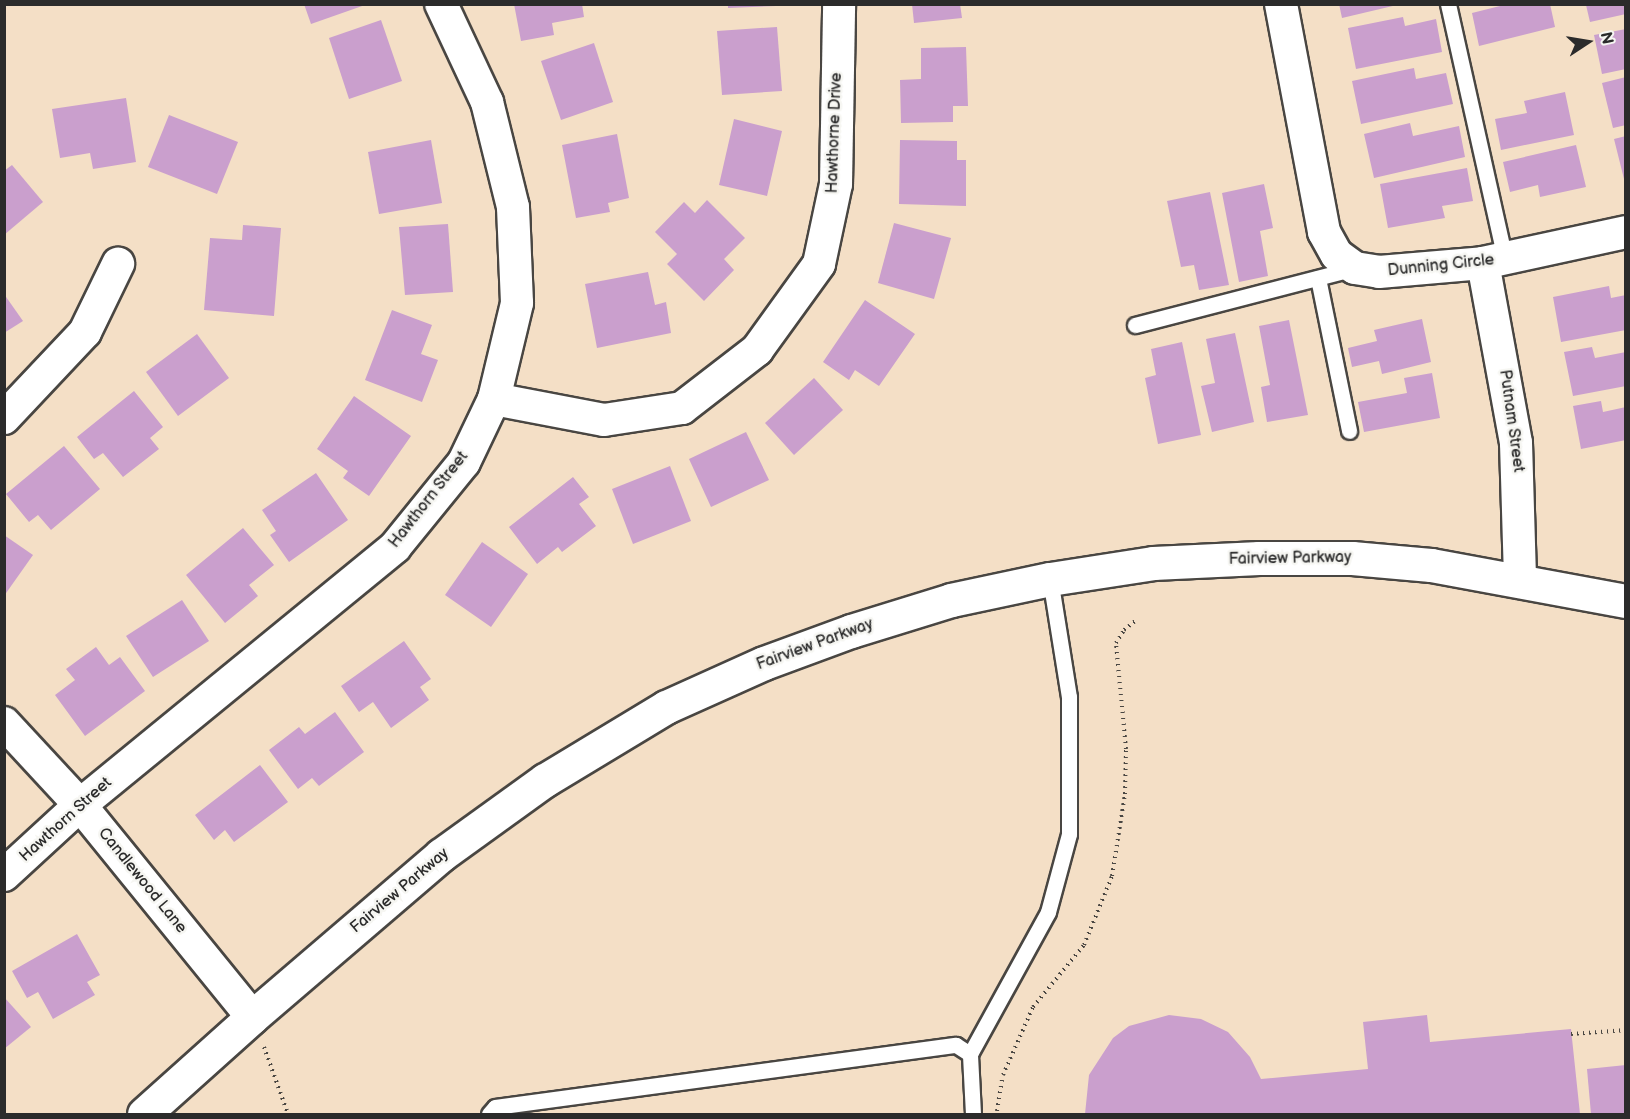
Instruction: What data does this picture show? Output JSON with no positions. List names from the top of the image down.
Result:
{
  "streets": {
    "main road": ["Fairview Parkway"],
    "street": [
      "Hawthorne Drive",
      "Dunning Circle",
      "Putnam Street",
      "Hawthorn Street",
      "Candlewood Lane"
    ]
  },
  "crossings": [
    ["Hawthorne Drive", "Hawthorn Street"],
    ["Dunning Circle", "Putnam Street"],
    ["Putnam Street", "Fairview Parkway"],
    ["Hawthorn Street", "Candlewood Lane"],
    ["Fairview Parkway", "Candlewood Lane"]
  ],
  "north": "right"
}
